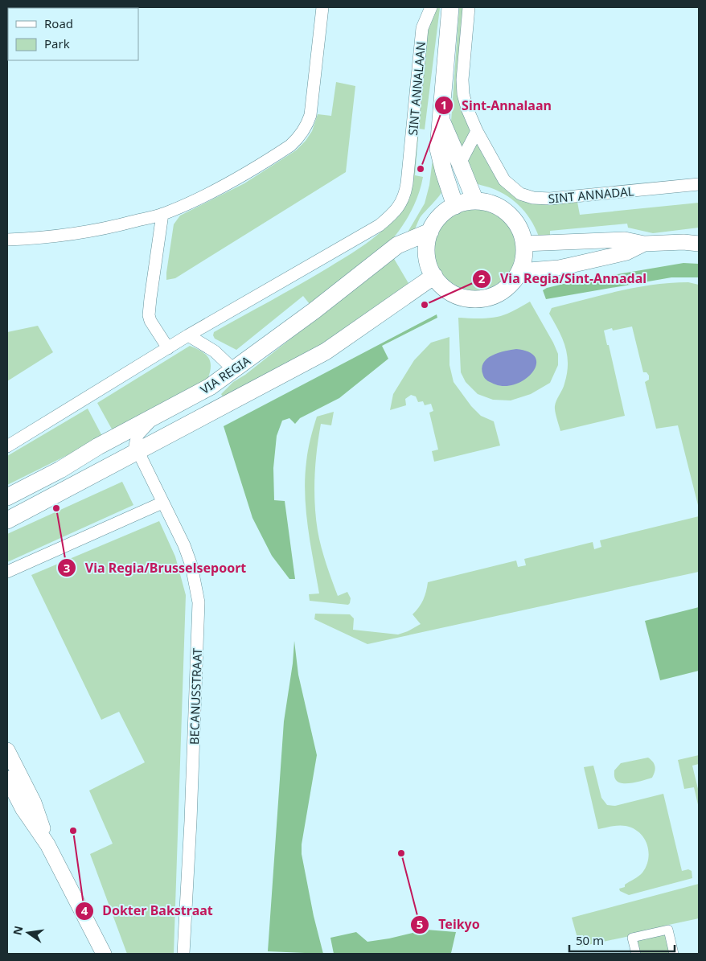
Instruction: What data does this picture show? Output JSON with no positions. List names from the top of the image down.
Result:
{
  "streets": {
    "main road": ["VIA REGIA"],
    "street": ["SINT ANNALAAN", "SINT ANNADAL", "BECANUSSTRAAT"]
  },
  "crossings": [
    ["VIA REGIA", "BECANUSSTRAAT"]
  ],
  "places": [
    "Sint-Annalaan",
    "Via Regia/Sint-Annadal",
    "Via Regia/Brusselsepoort",
    "Dokter Bakstraat",
    "Teikyo"
  ],
  "legend": ["Road", "Park"],
  "scale_bar": "50 m",
  "north": "left"
}
